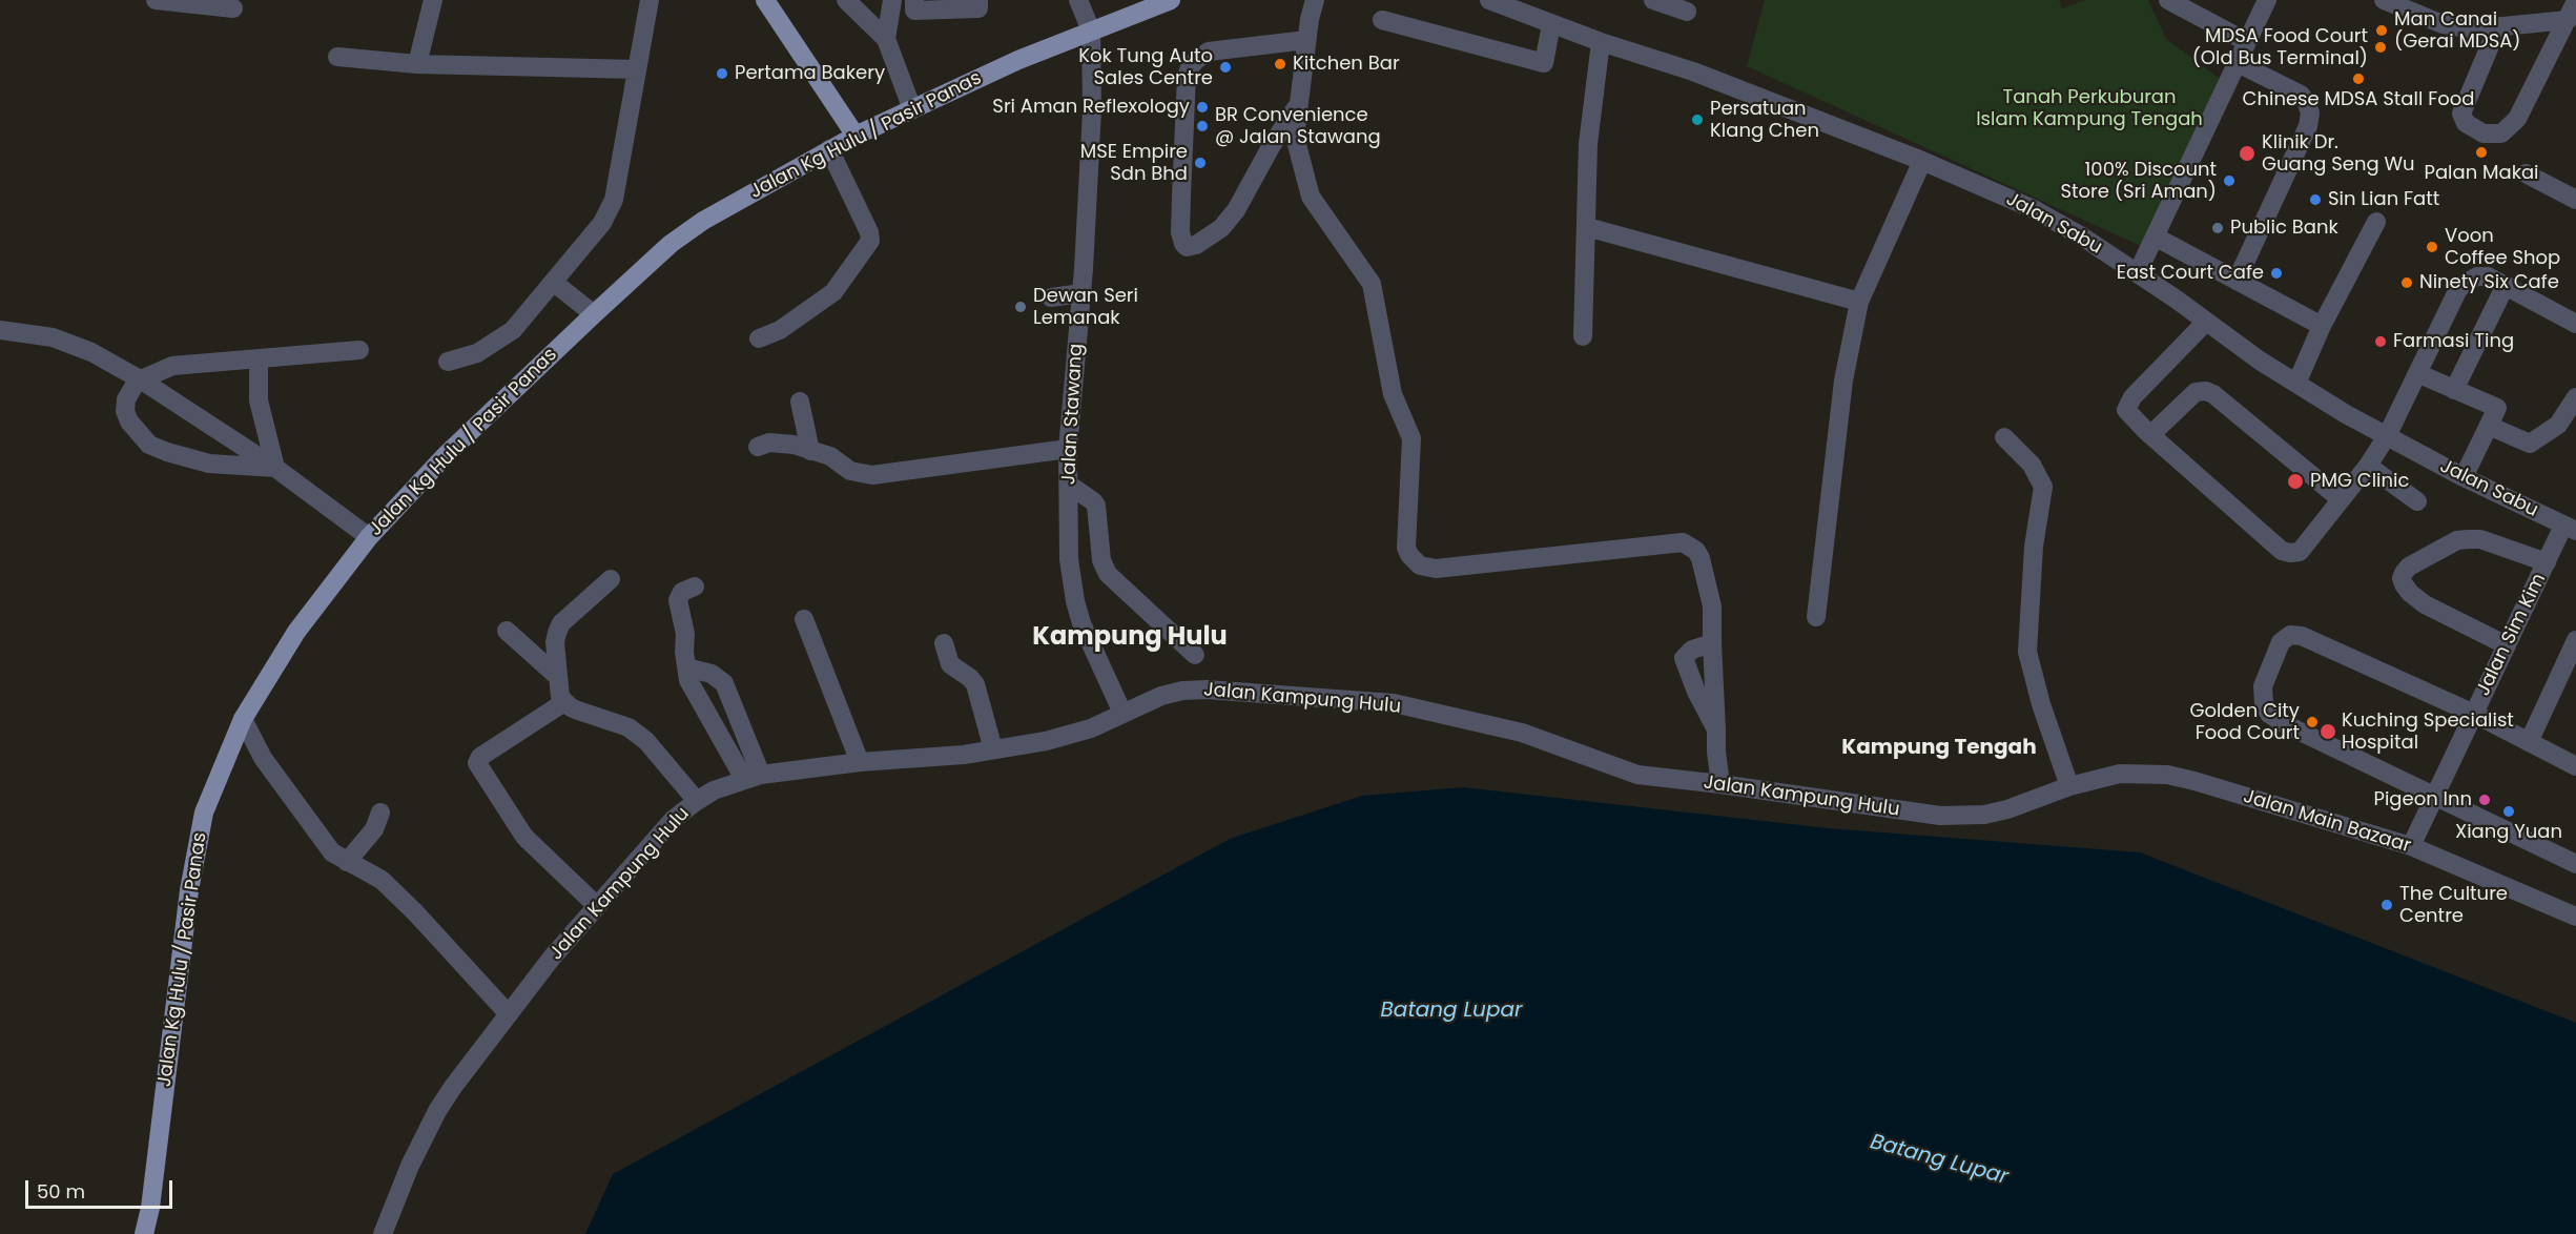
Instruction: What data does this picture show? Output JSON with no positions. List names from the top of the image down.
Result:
{
  "streets": {
    "main road": ["Jalan Kg Hulu / Pasir Panas"],
    "street": [
      "Jalan Sabu",
      "Jalan Stawang",
      "Jalan Sim Kim",
      "Jalan Kampung Hulu",
      "Jalan Main Bazaar"
    ]
  },
  "crossings": [
    ["Jalan Kg Hulu / Pasir Panas", "Jalan Stawang"],
    ["Jalan Sabu", "Jalan Sim Kim"],
    ["Jalan Stawang", "Jalan Kampung Hulu"],
    ["Jalan Sim Kim", "Jalan Main Bazaar"],
    ["Jalan Kampung Hulu", "Jalan Main Bazaar"]
  ],
  "districts": ["Kampung Hulu", "Kampung Tengah"],
  "water": ["Batang Lupar"],
  "parks": ["Tanah Perkuburan Islam Kampung Tengah"],
  "places": [
    "Man Canai (Gerai MDSA)",
    "MDSA Food Court (Old Bus Terminal)",
    "Kitchen Bar",
    "Kok Tung Auto Sales Centre",
    "Pertama Bakery",
    "Chinese MDSA Stall Food",
    "Sri Aman Reflexology",
    "Persatuan Klang Chen",
    "BR Convenience @ Jalan Stawang",
    "Palan Makai",
    "Klinik Dr. Guang Seng Wu",
    "MSE Empire Sdn Bhd",
    "100% Discount Store (Sri Aman)",
    "Sin Lian Fatt",
    "Public Bank",
    "Voon Coffee Shop",
    "East Court Cafe",
    "Ninety Six Cafe",
    "Dewan Seri Lemanak",
    "Farmasi Ting",
    "PMG Clinic",
    "Golden City Food Court",
    "Kuching Specialist Hospital",
    "Pigeon Inn",
    "Xiang Yuan",
    "The Culture Centre"
  ],
  "scale_bar": "50 m"
}
